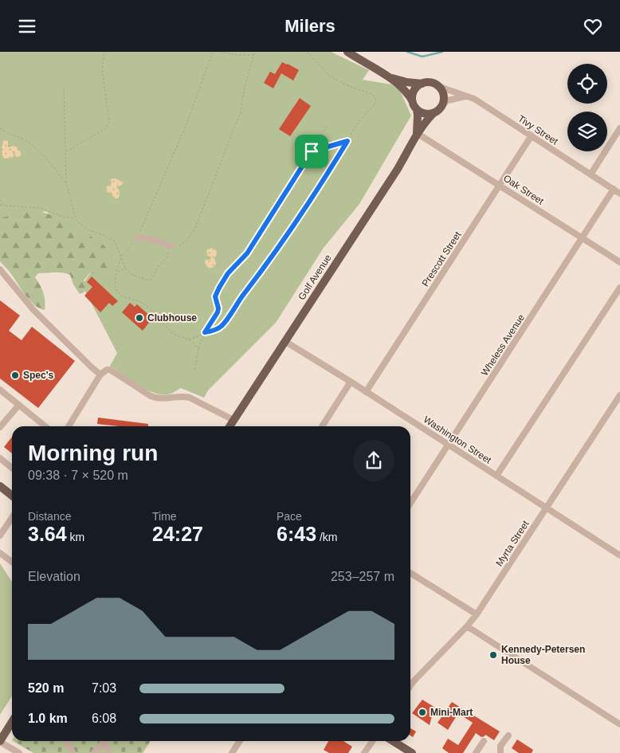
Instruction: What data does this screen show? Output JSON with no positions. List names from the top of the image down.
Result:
{
  "streets": {
    "main road": ["Golf Avenue"],
    "street": [
      "Tivy Street",
      "Oak Street",
      "Prescott Street",
      "Wheless Avenue",
      "Washington Street",
      "Myrta Street"
    ]
  },
  "crossings": [
    ["Tivy Street", "Prescott Street"],
    ["Tivy Street", "Golf Avenue"],
    ["Tivy Street", "Wheless Avenue"],
    ["Oak Street", "Prescott Street"],
    ["Oak Street", "Golf Avenue"],
    ["Oak Street", "Wheless Avenue"],
    ["Prescott Street", "Washington Street"],
    ["Golf Avenue", "Washington Street"],
    ["Wheless Avenue", "Washington Street"],
    ["Washington Street", "Myrta Street"]
  ],
  "places": [
    "Clubhouse",
    "Spec's",
    "Kennedy-Petersen House",
    "Mini-Mart"
  ],
  "page": {
    "header": "Milers",
    "heading": ["Morning run", "09:38 · 7 × 520 m"],
    "stats": [
      ["Distance", "3.64 km"],
      ["Time", "24:27"],
      ["Pace", "6:43 /km"]
    ],
    "chart": ["Elevation", "253–257 m"],
    "list": [
      {
        "name": "520 m",
        "note": "7:03"
      },
      {
        "name": "1.0 km",
        "note": "6:08"
      }
    ]
  }
}
